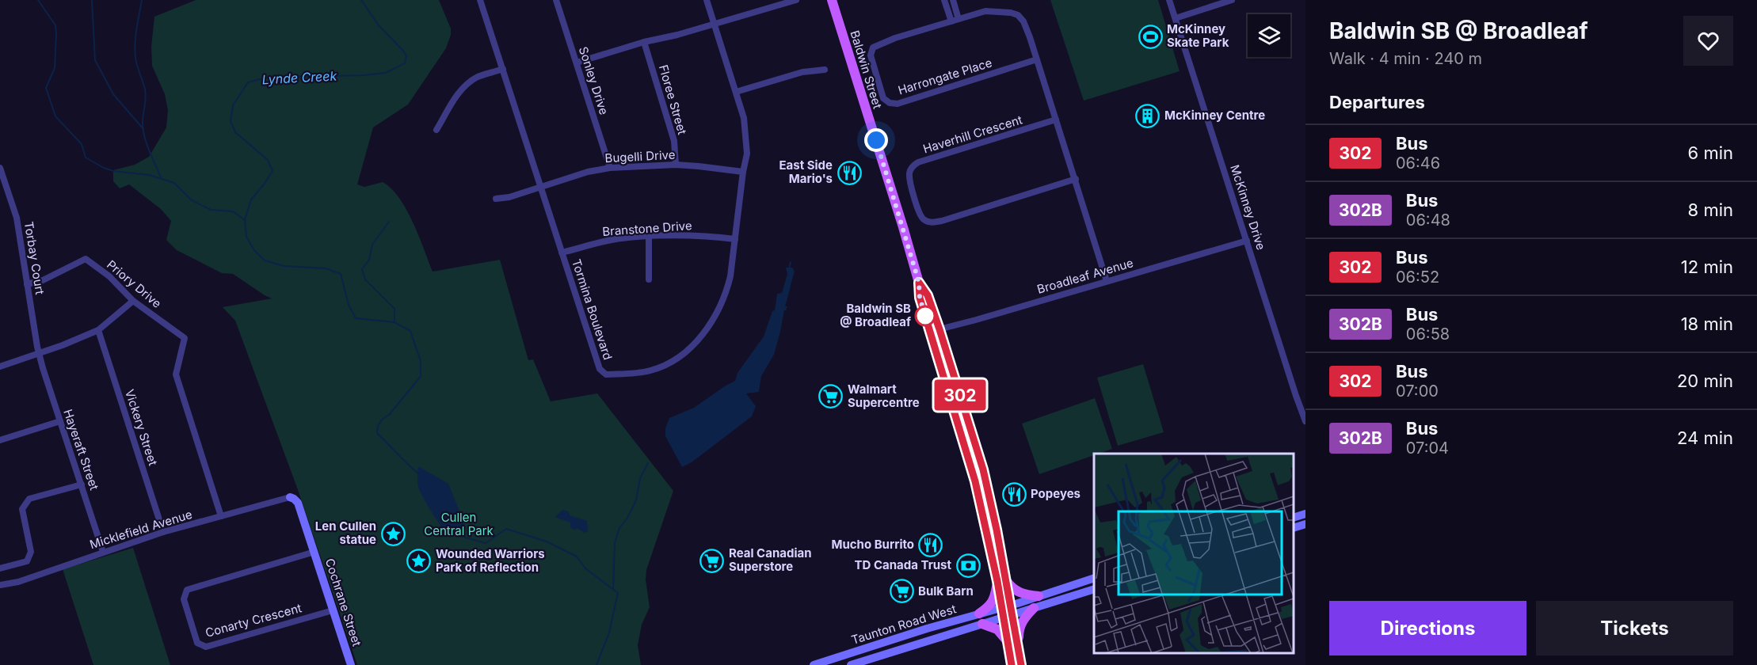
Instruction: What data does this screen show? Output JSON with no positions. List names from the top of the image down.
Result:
{
  "streets": {
    "main road": ["Baldwin Street", "Cochrane Street", "Taunton Road West"],
    "street": [
      "Harrongate Place",
      "Sonley Drive",
      "Floree Street",
      "Haverhill Crescent",
      "Bugelli Drive",
      "McKinney Drive",
      "Branstone Drive",
      "Torbay Court",
      "Broadleaf Avenue",
      "Priory Drive",
      "Tormina Boulevard",
      "Vickery Street",
      "Hayeraft Street",
      "Micklefield Avenue",
      "Conarty Crescent"
    ]
  },
  "crossings": [
    ["Baldwin Street", "Broadleaf Avenue"],
    ["Baldwin Street", "Taunton Road West"],
    ["Harrongate Place", "Haverhill Crescent"],
    ["Harrongate Place", "Broadleaf Avenue"],
    ["Sonley Drive", "Bugelli Drive"],
    ["Floree Street", "Bugelli Drive"],
    ["Bugelli Drive", "Tormina Boulevard"],
    ["McKinney Drive", "Broadleaf Avenue"],
    ["Branstone Drive", "Tormina Boulevard"],
    ["Torbay Court", "Priory Drive"],
    ["Torbay Court", "Hayeraft Street"],
    ["Priory Drive", "Micklefield Avenue"],
    ["Vickery Street", "Micklefield Avenue"],
    ["Hayeraft Street", "Micklefield Avenue"],
    ["Micklefield Avenue", "Cochrane Street"],
    ["Cochrane Street", "Conarty Crescent"]
  ],
  "water": ["Lynde Creek"],
  "parks": ["Cullen Central Park"],
  "places": {
    "sports": ["McKinney Skate Park"],
    "building": ["McKinney Centre"],
    "restaurant": ["East Side Mario's", "Popeyes", "Mucho Burrito"],
    "other": ["Baldwin SB @ Broadleaf"],
    "supermarket": ["Walmart Supercentre", "Real Canadian Superstore", "Bulk Barn"],
    "place": ["Len Cullen statue", "Wounded Warriors Park of Reflection"],
    "bank": ["TD Canada Trust"]
  },
  "lines": ["bus line 302"],
  "page": {
    "on_map": "302",
    "heading": [
      ["Baldwin SB @ Broadleaf", "Walk · 4 min · 240 m"],
      "Departures"
    ],
    "list": [
      {
        "mark": "302",
        "name": "Bus",
        "note": "06:46",
        "value": "6 min"
      },
      {
        "mark": "302B",
        "name": "Bus",
        "note": "06:48",
        "value": "8 min"
      },
      {
        "mark": "302",
        "name": "Bus",
        "note": "06:52",
        "value": "12 min"
      },
      {
        "mark": "302B",
        "name": "Bus",
        "note": "06:58",
        "value": "18 min"
      },
      {
        "mark": "302",
        "name": "Bus",
        "note": "07:00",
        "value": "20 min"
      },
      {
        "mark": "302B",
        "name": "Bus",
        "note": "07:04",
        "value": "24 min"
      }
    ],
    "buttons": ["Directions", "Tickets"]
  }
}
